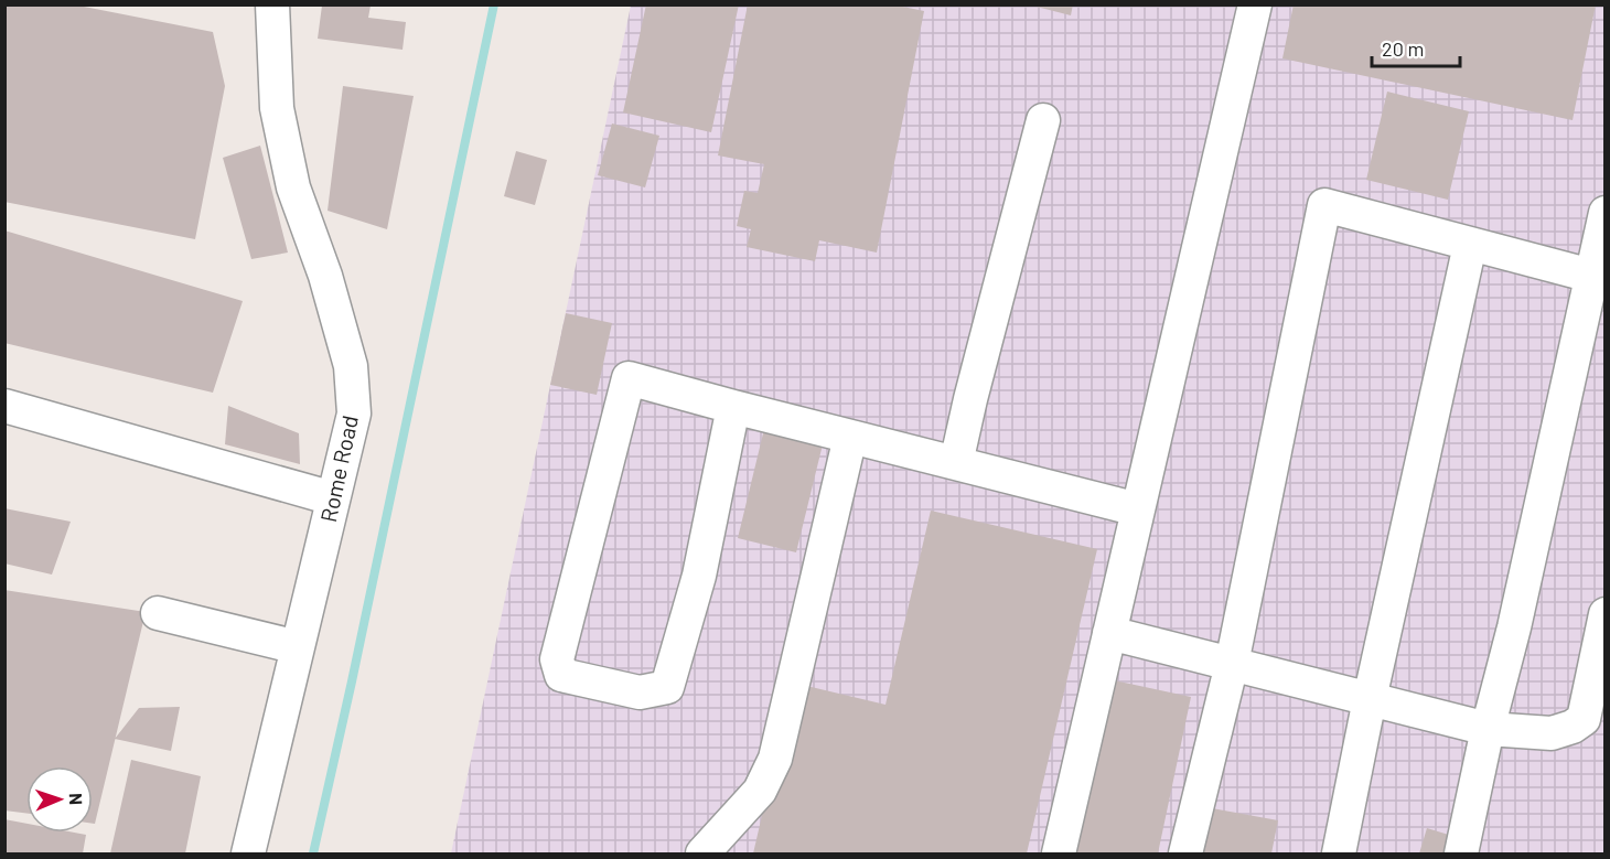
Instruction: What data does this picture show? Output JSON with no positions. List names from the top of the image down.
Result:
{
  "streets": {
    "lane": ["Rome Road"]
  },
  "scale_bar": "20 m",
  "north": "right"
}
